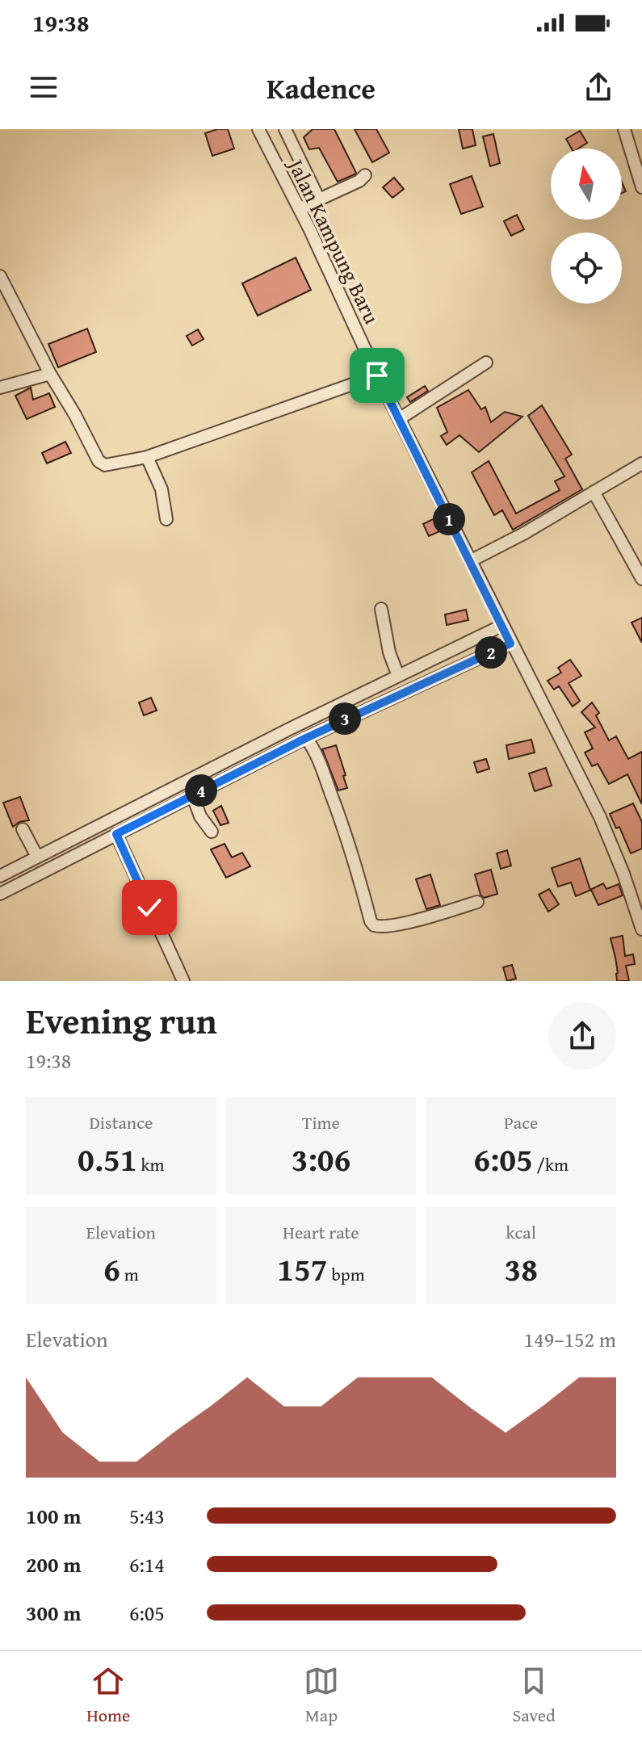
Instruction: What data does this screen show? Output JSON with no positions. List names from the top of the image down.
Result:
{
  "streets": {
    "street": ["Jalan Kampung Baru"]
  },
  "north": "top",
  "page": {
    "status": "19:38",
    "header": "Kadence",
    "pins": [
      "1",
      "2",
      "3",
      "4"
    ],
    "heading": ["Evening run", "19:38"],
    "stats": [
      ["Distance", "0.51 km"],
      ["Time", "3:06"],
      ["Pace", "6:05 /km"],
      ["Elevation", "6 m"],
      ["Heart rate", "157 bpm"],
      ["kcal", "38"]
    ],
    "chart": ["Elevation", "149–152 m"],
    "list": [
      {
        "name": "100 m",
        "note": "5:43"
      },
      {
        "name": "200 m",
        "note": "6:14"
      },
      {
        "name": "300 m",
        "note": "6:05"
      }
    ],
    "tabs": ["Home", "Map", "Saved"]
  }
}
